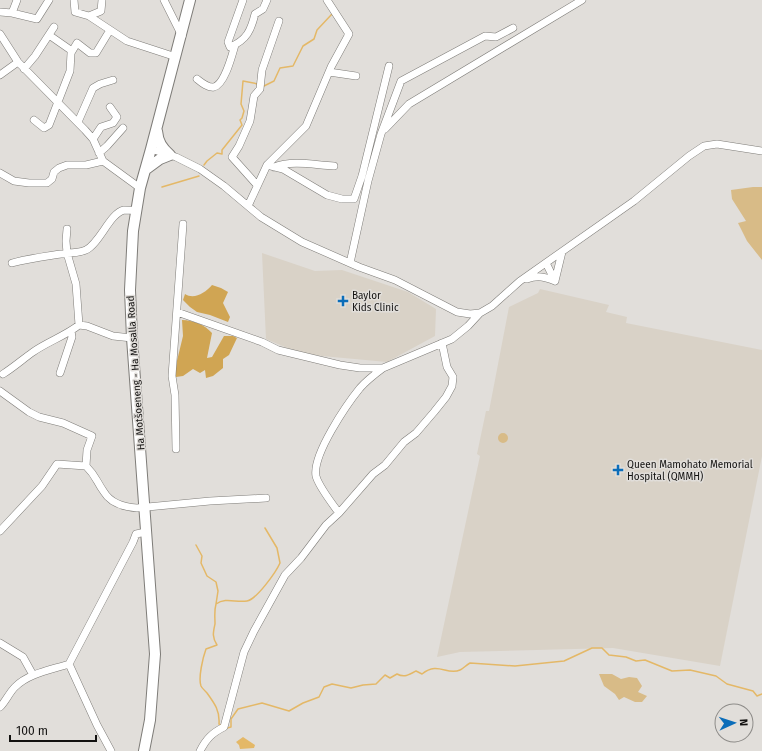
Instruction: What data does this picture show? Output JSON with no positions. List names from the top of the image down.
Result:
{
  "streets": {
    "main road": ["Ha Motšoeneng - Ha Mosalla Road"]
  },
  "places": {
    "health": ["Baylor Kids Clinic", "Queen Mamohato Memorial Hospital (QMMH)"]
  },
  "scale_bar": "100 m",
  "north": "right"
}
